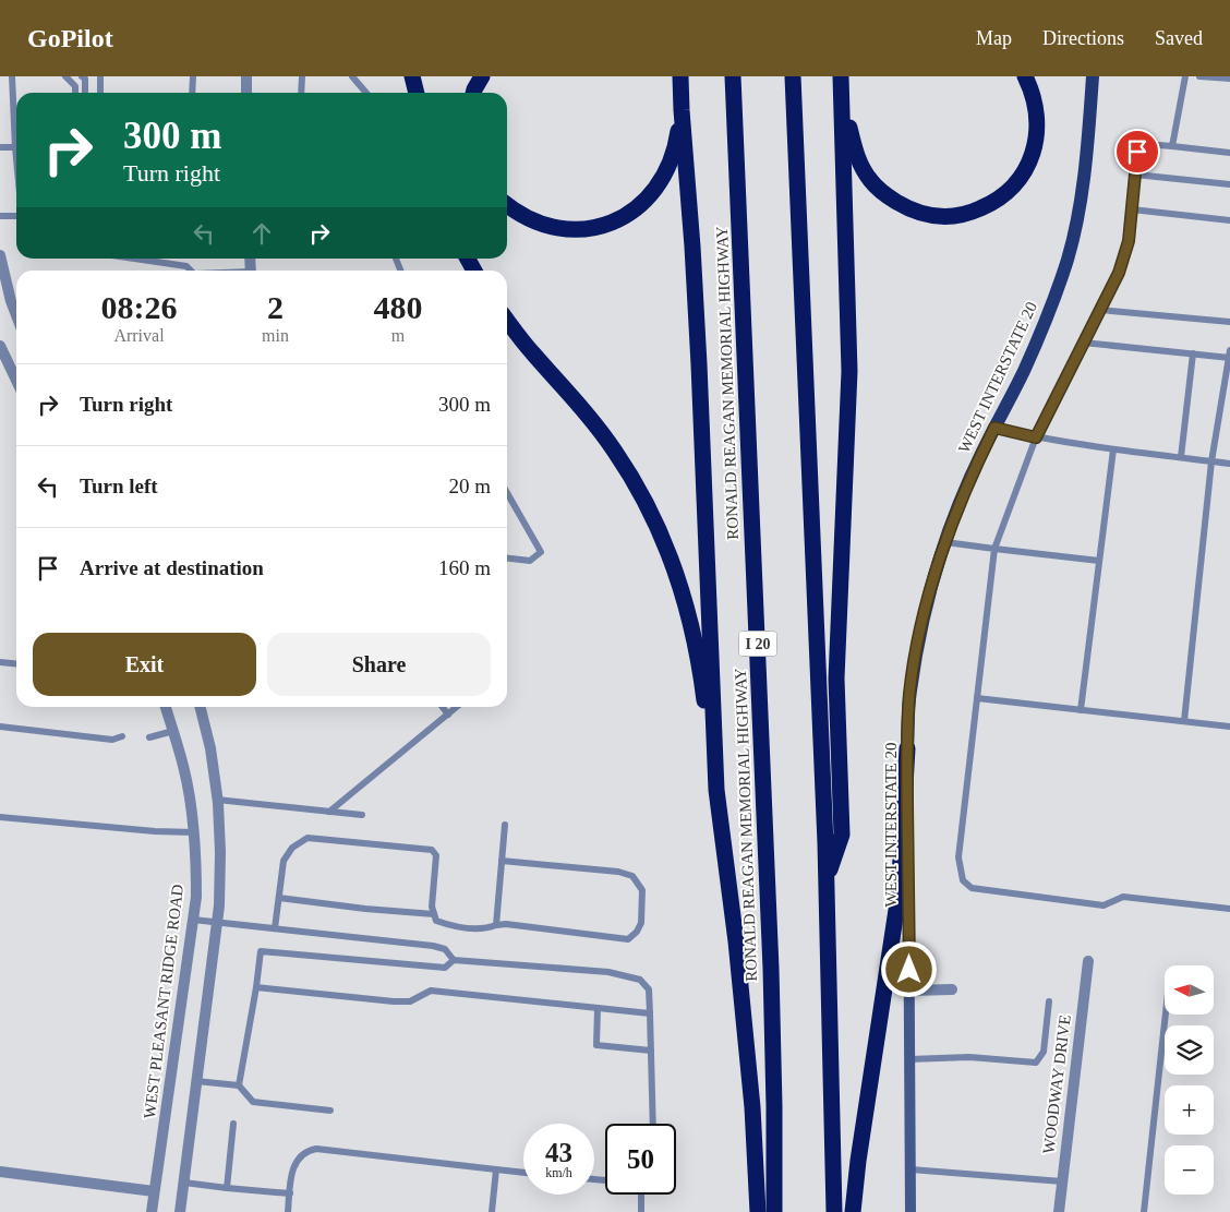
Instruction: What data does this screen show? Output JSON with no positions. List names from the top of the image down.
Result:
{
  "streets": {
    "highway": ["RONALD REAGAN MEMORIAL HIGHWAY", "I 20"],
    "main road": ["WEST INTERSTATE 20"],
    "street": ["WEST PLEASANT RIDGE ROAD", "WOODWAY DRIVE"]
  },
  "north": "left",
  "page": {
    "header": "GoPilot",
    "nav": ["Map", "Directions", "Saved"],
    "turn": ["300 m", "Turn right"],
    "eta": [
      "08:26",
      "Arrival",
      "2",
      "min",
      "480",
      "m"
    ],
    "list": [
      {
        "name": "Turn right",
        "value": "300 m"
      },
      {
        "name": "Turn left",
        "value": "20 m"
      },
      {
        "name": "Arrive at destination",
        "value": "160 m"
      }
    ],
    "buttons": ["Exit", "Share"],
    "map_buttons": ["+", "−"],
    "speed": "43 km/h",
    "limit": "50"
  }
}
